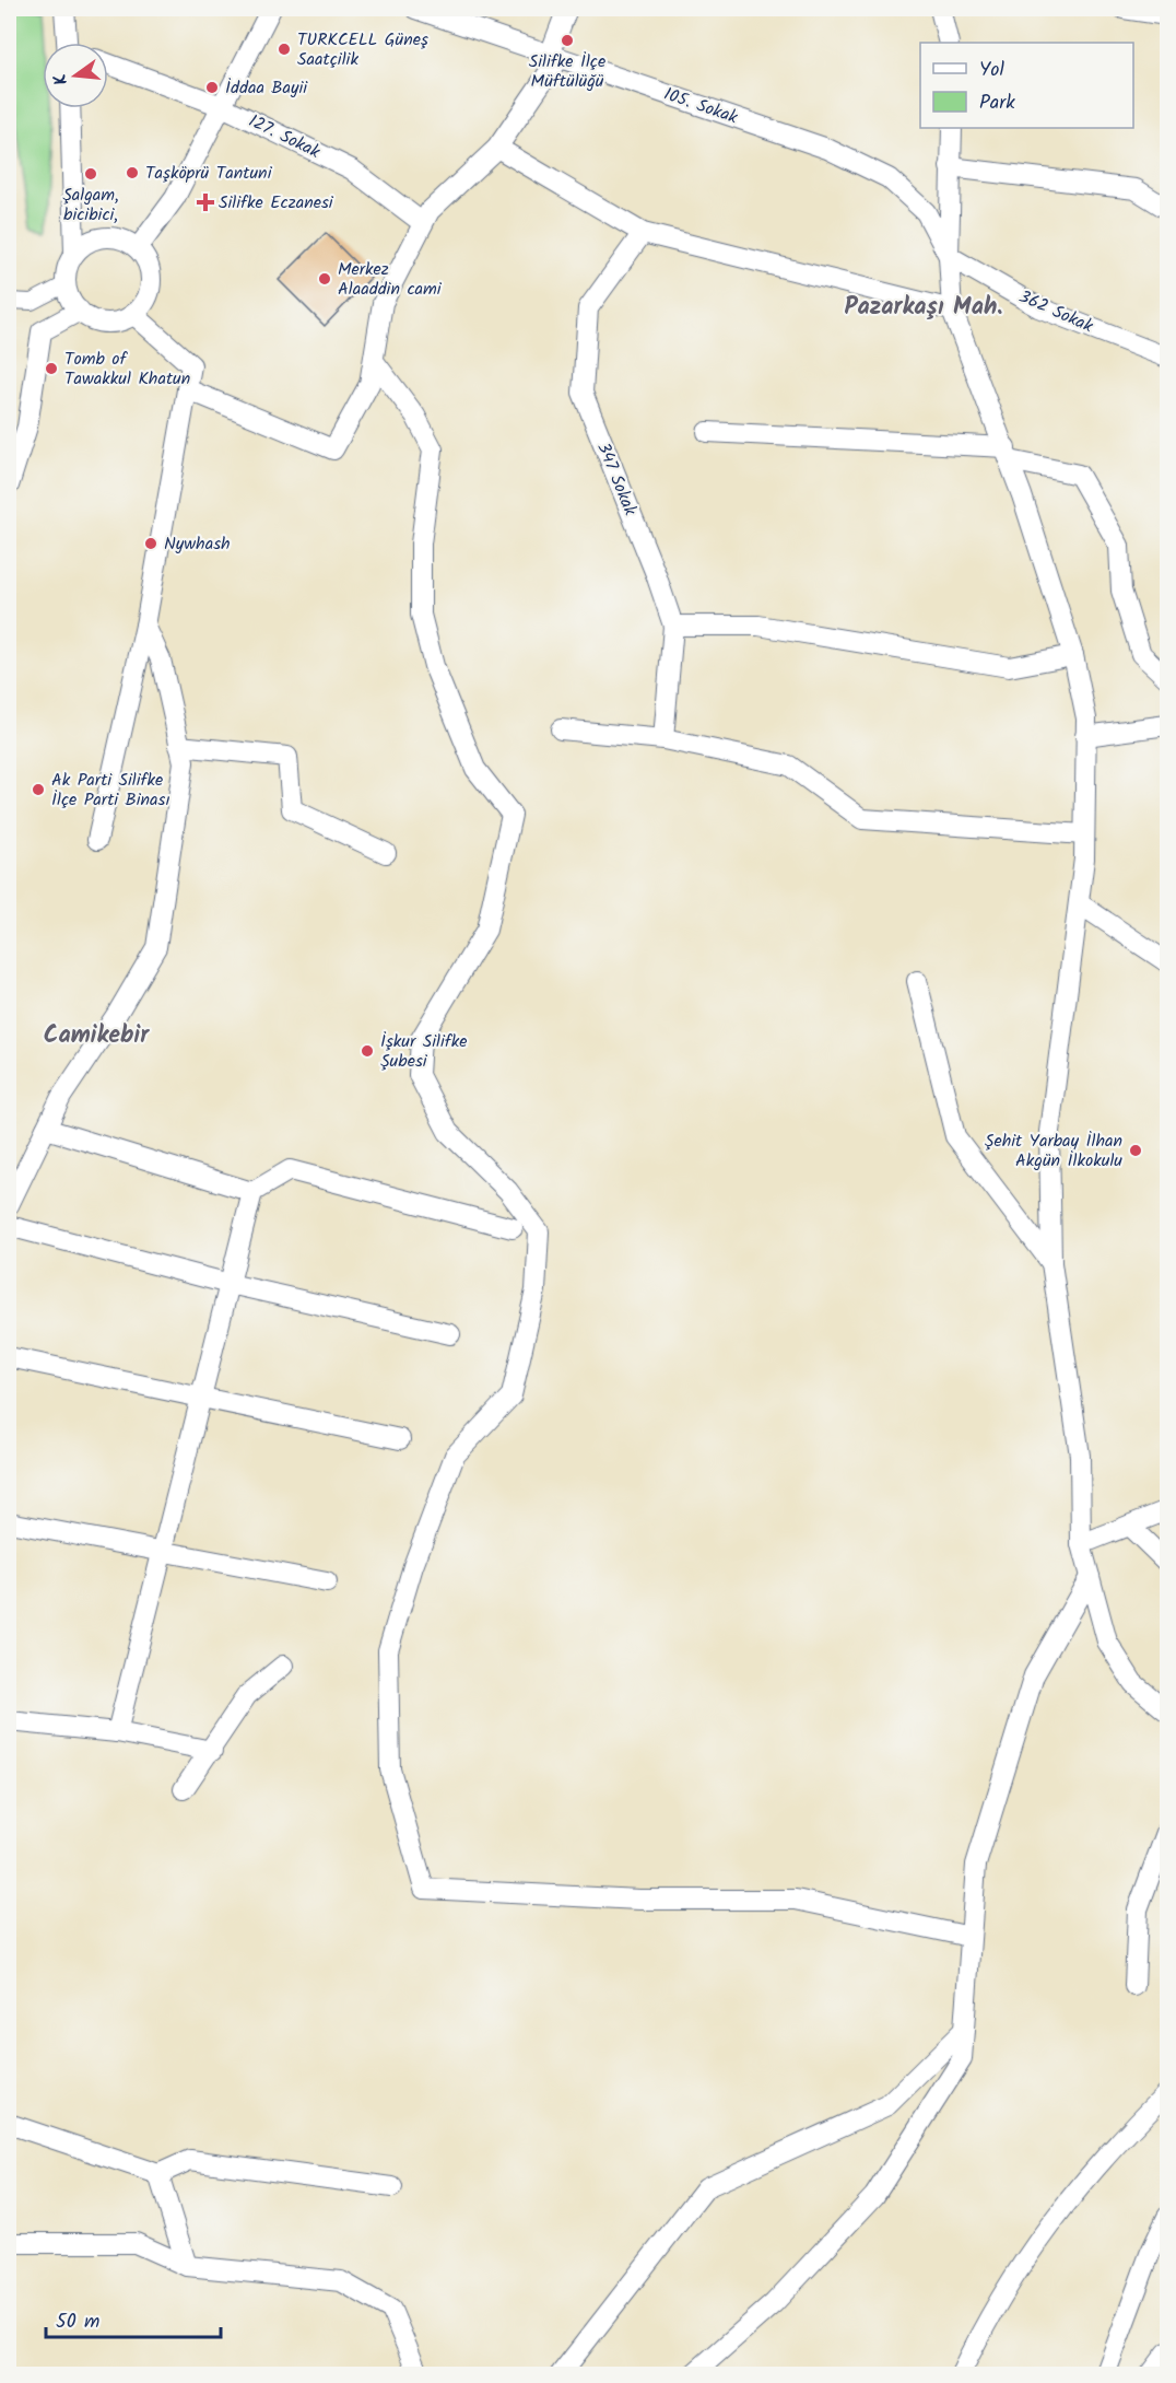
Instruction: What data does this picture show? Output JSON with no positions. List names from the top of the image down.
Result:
{
  "streets": {
    "street": [
      "105. Sokak",
      "127. Sokak",
      "362 Sokak",
      "347 Sokak"
    ]
  },
  "crossings": [
    ["105. Sokak", "362 Sokak"]
  ],
  "districts": ["Pazarkaşı Mah.", "Camikebir"],
  "places": {
    "other": [
      "Silifke İlçe Müftülüğü",
      "TURKCELL Güneş Saatçilik",
      "İddaa Bayii",
      "Taşköprü Tantuni",
      "Şalgam, bicibici,",
      "Merkez Alaaddin cami",
      "Tomb of Tawakkul Khatun",
      "Nywhash",
      "Ak Parti Silifke İlçe Parti Binası",
      "İşkur Silifke Şubesi",
      "Şehit Yarbay İlhan Akgün İlkokulu"
    ],
    "health": ["Silifke Eczanesi"]
  },
  "legend": ["Yol", "Park"],
  "scale_bar": "50 m",
  "north": "left"
}
